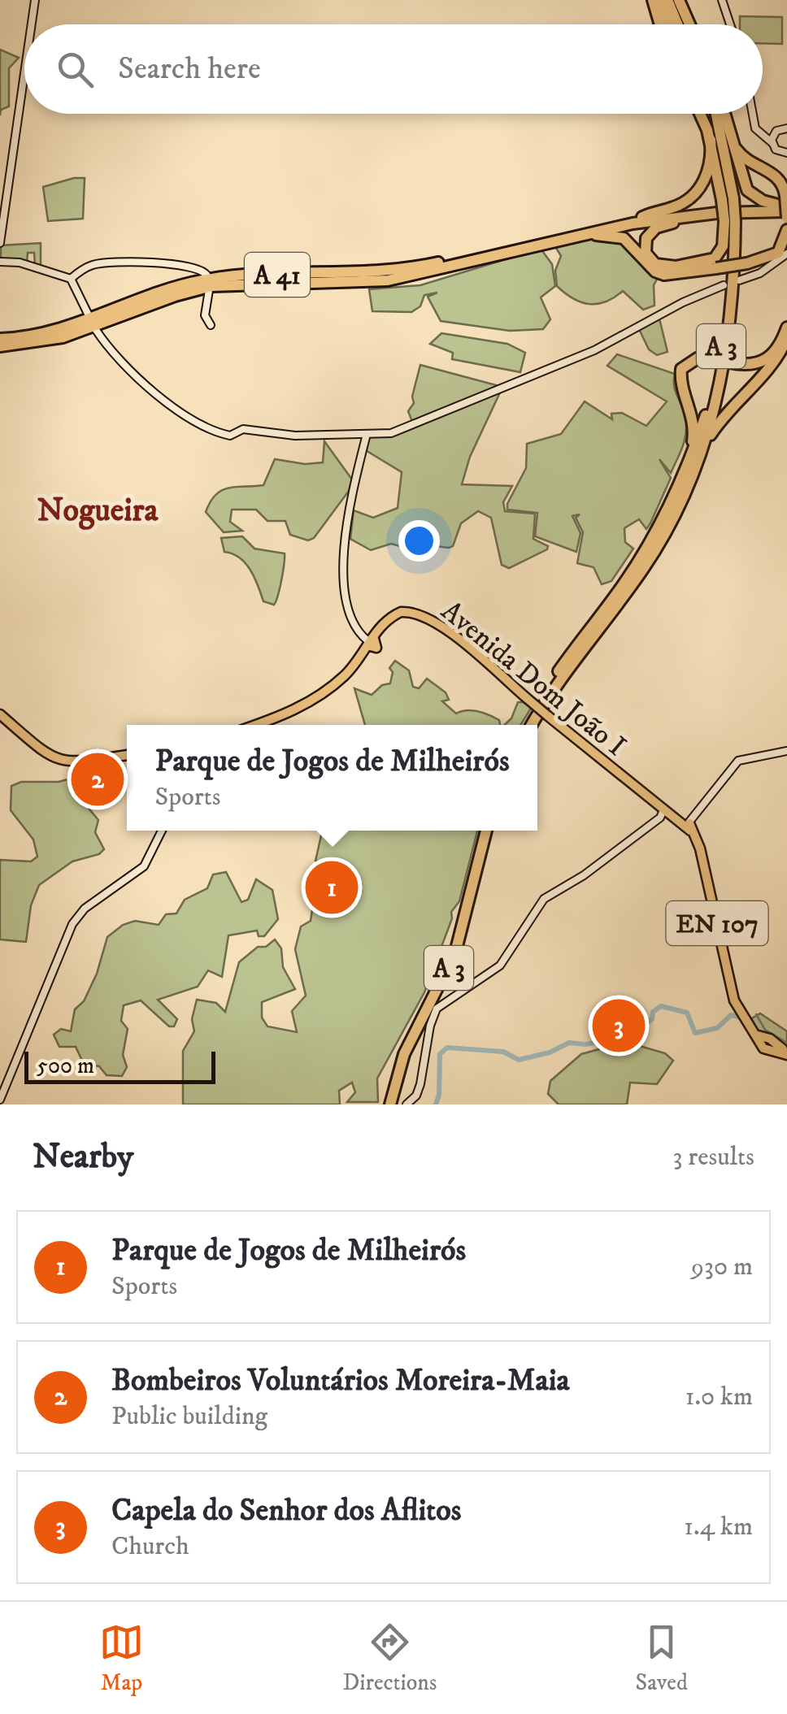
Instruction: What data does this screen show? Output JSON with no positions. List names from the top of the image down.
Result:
{
  "streets": {
    "highway": ["A 41", "A 3"],
    "main road": ["Avenida Dom João I", "EN 107"]
  },
  "crossings": [
    ["Avenida Dom João I", "EN 107"]
  ],
  "districts": ["Nogueira"],
  "scale_bar": "500 m",
  "page": {
    "search": "Search here",
    "popup": ["Parque de Jogos de Milheirós", "Sports"],
    "pins": ["2", "1", "3"],
    "scale": "500 m",
    "heading": ["Nearby", "3 results"],
    "list": [
      {
        "mark": "1",
        "name": "Parque de Jogos de Milheirós",
        "note": "Sports",
        "value": "930 m"
      },
      {
        "mark": "2",
        "name": "Bombeiros Voluntários Moreira-Maia",
        "note": "Public building",
        "value": "1.0 km"
      },
      {
        "mark": "3",
        "name": "Capela do Senhor dos Aflitos",
        "note": "Church",
        "value": "1.4 km"
      }
    ],
    "nav": ["Map", "Directions", "Saved"]
  }
}
